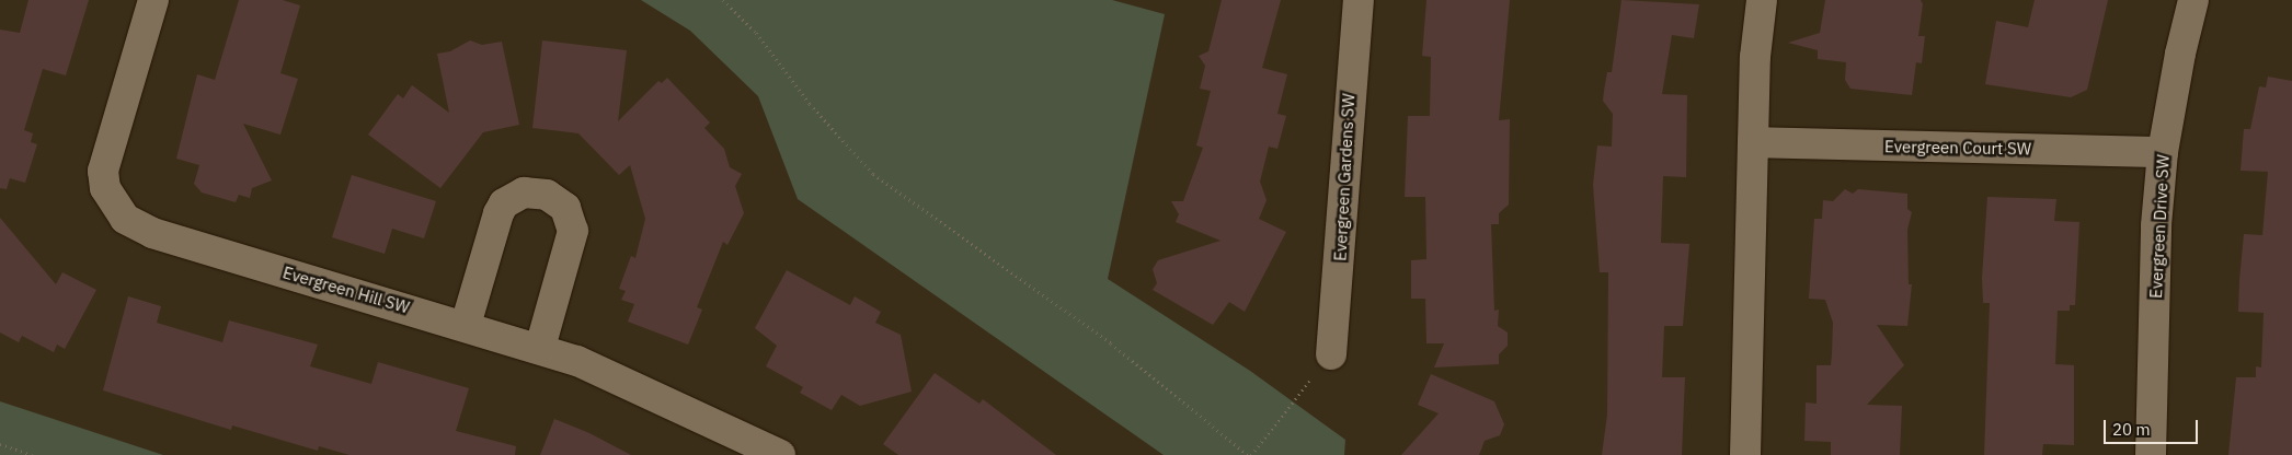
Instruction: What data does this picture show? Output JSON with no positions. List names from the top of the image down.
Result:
{
  "streets": {
    "street": [
      "Evergreen Court SW",
      "Evergreen Gardens SW",
      "Evergreen Drive SW",
      "Evergreen Hill SW"
    ]
  },
  "crossings": [
    ["Evergreen Court SW", "Evergreen Drive SW"]
  ],
  "scale_bar": "20 m"
}
